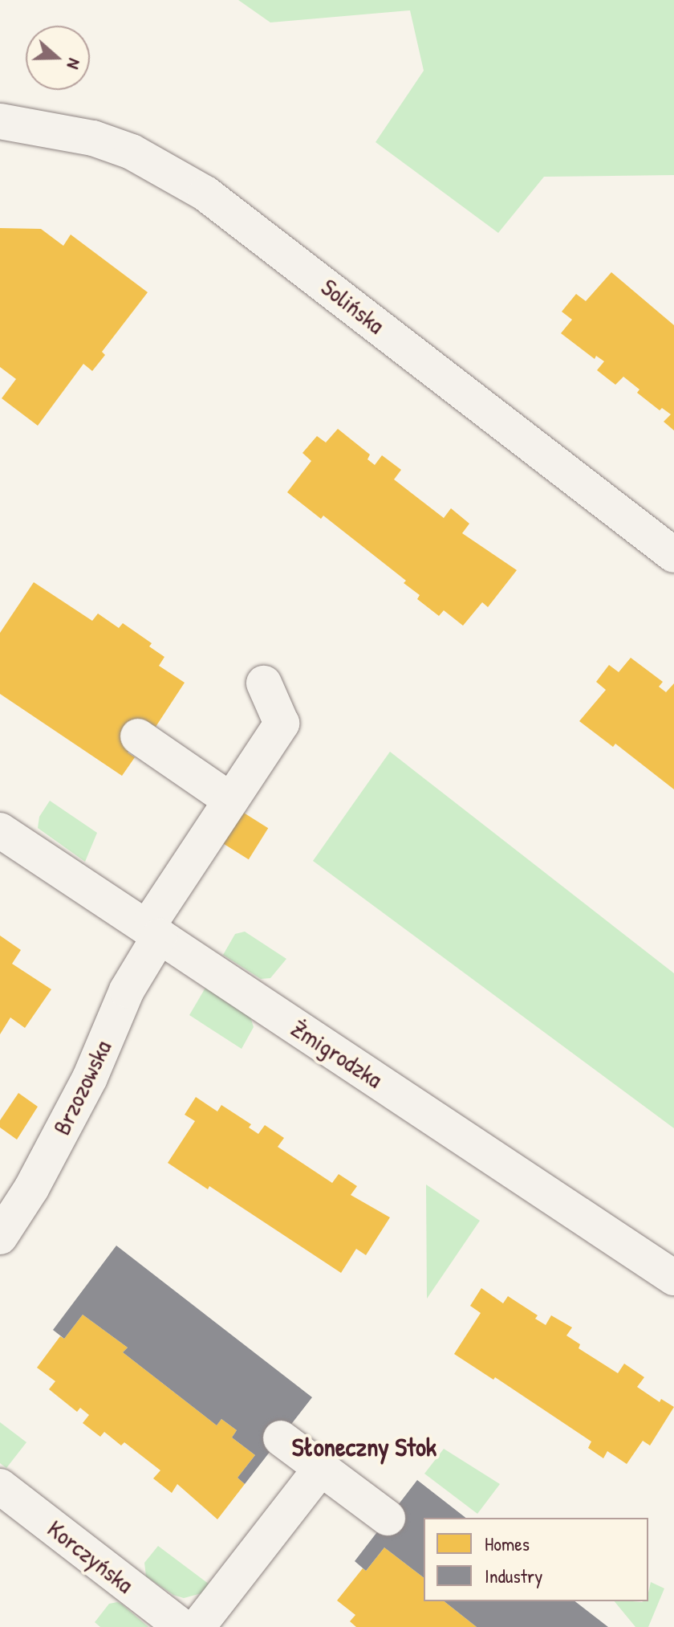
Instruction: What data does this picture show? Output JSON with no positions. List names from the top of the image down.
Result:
{
  "streets": {
    "street": [
      "Solińska",
      "Żmigrodzka",
      "Brzozowska",
      "Korczyńska"
    ]
  },
  "crossings": [
    ["Żmigrodzka", "Brzozowska"]
  ],
  "districts": ["Słoneczny Stok"],
  "legend": ["Homes", "Industry"],
  "north": "right"
}
